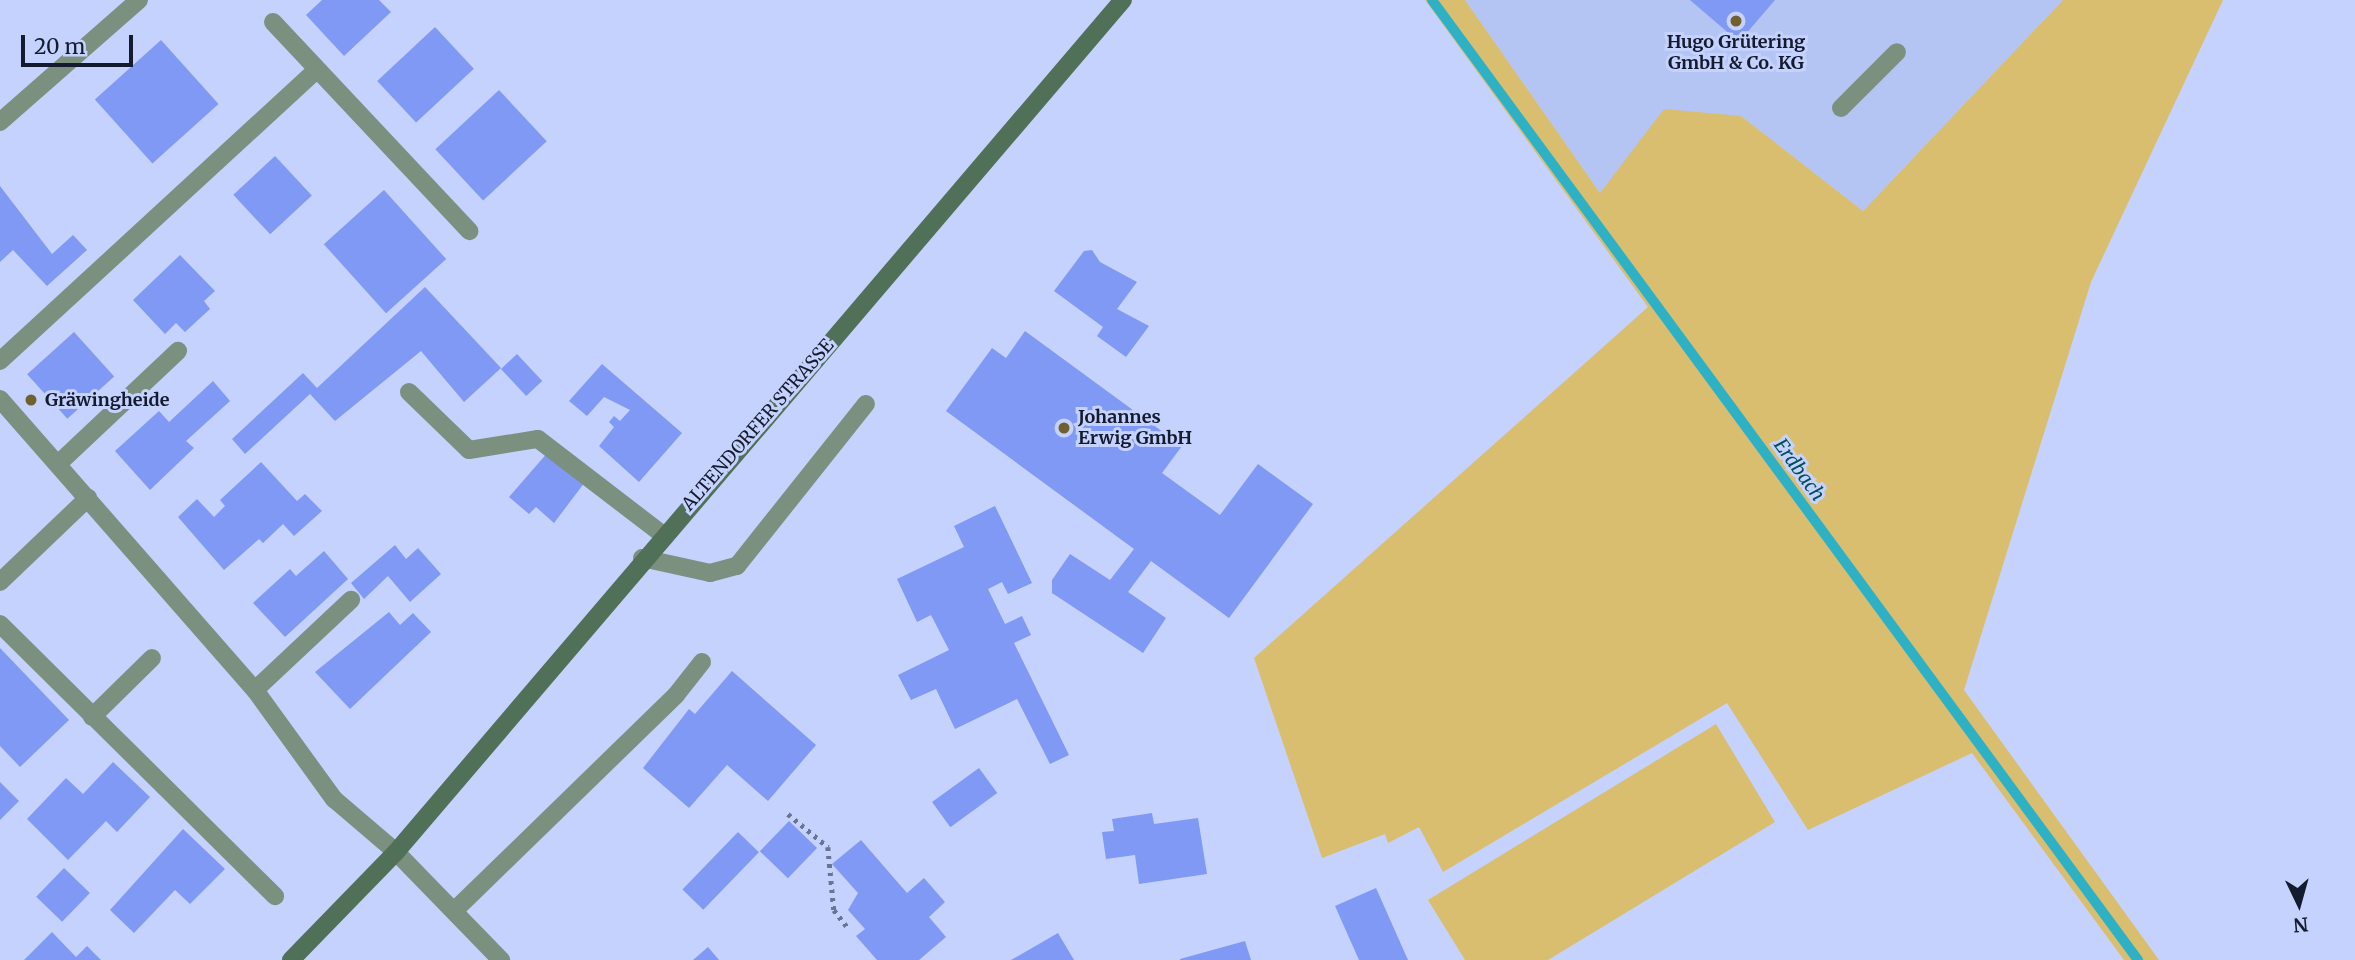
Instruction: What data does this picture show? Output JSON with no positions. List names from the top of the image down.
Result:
{
  "streets": {
    "street": ["ALTENDORFER STRASSE"]
  },
  "water": ["Erdbach"],
  "places": ["Hugo Grütering GmbH & Co. KG", "Gräwingheide", "Johannes Erwig GmbH"],
  "scale_bar": "20 m",
  "north": "bottom"
}
